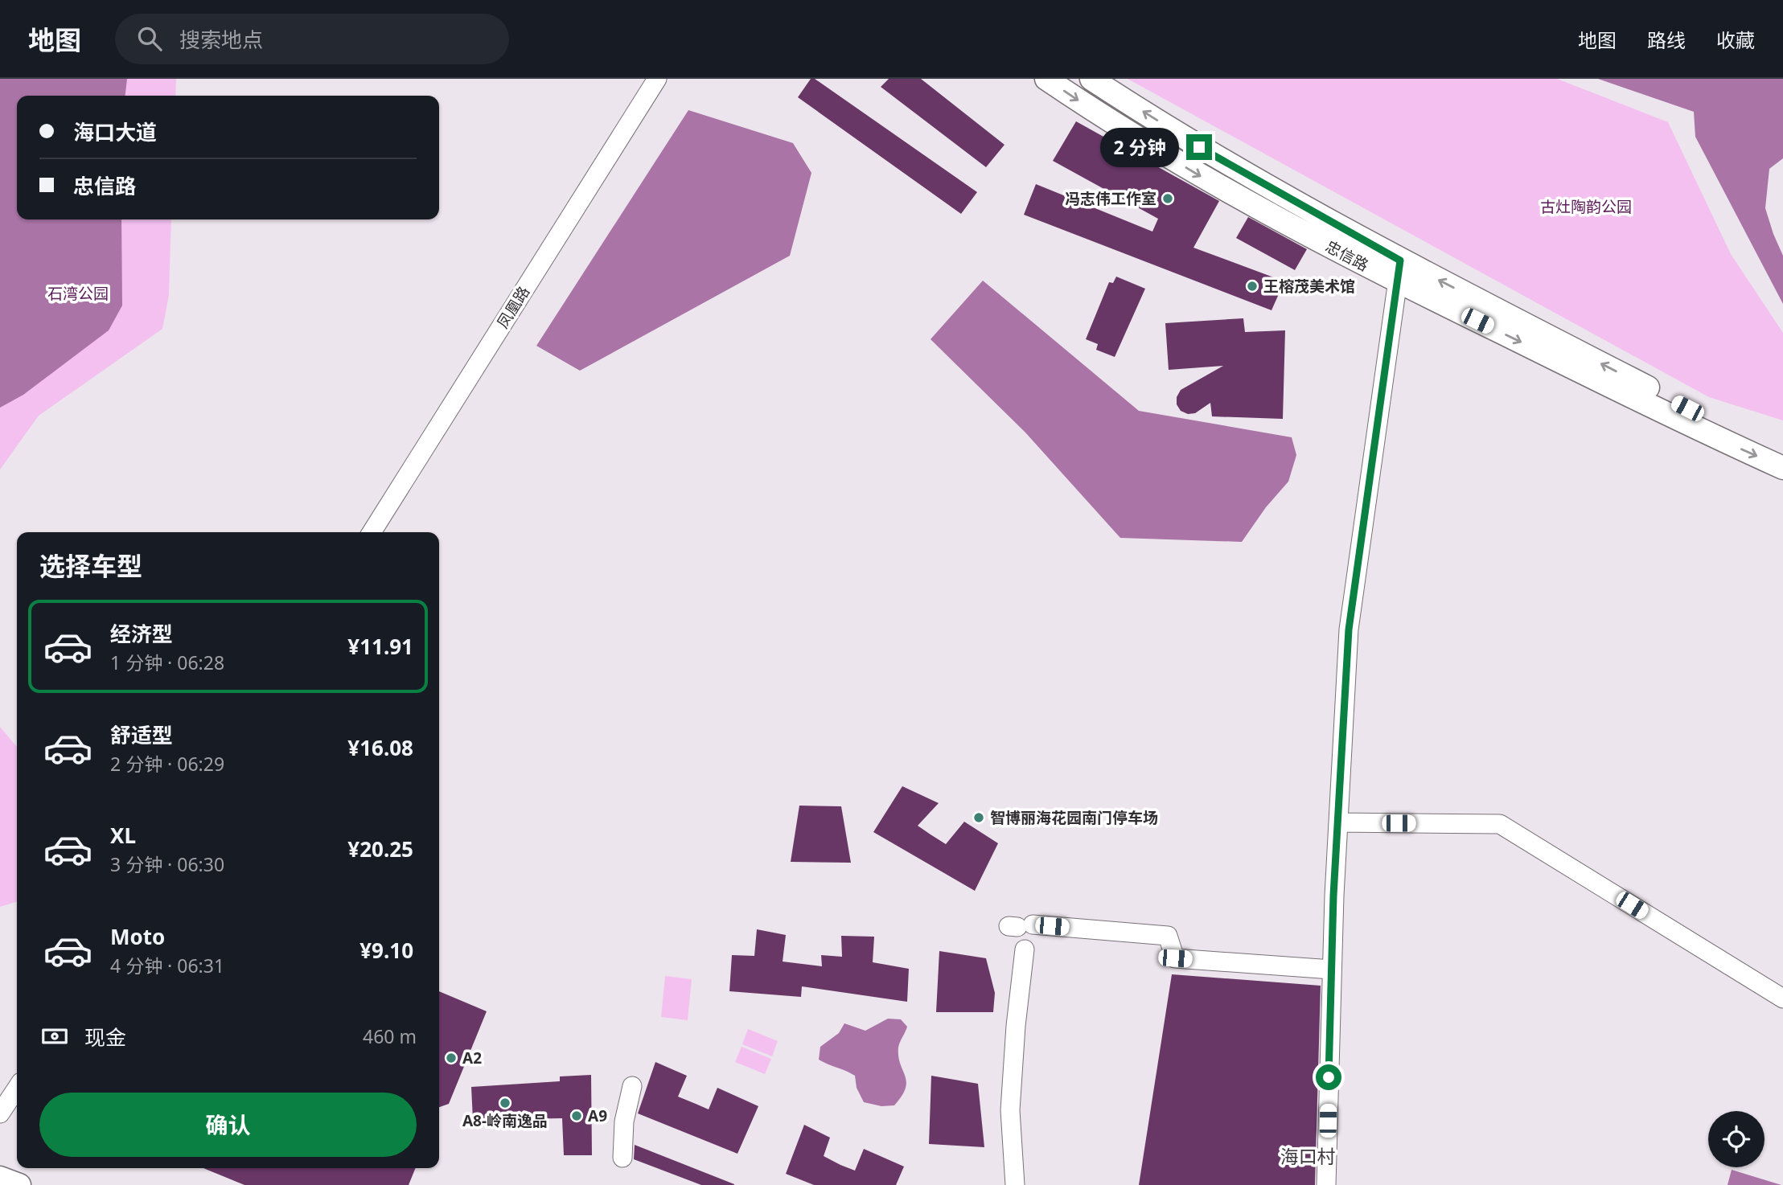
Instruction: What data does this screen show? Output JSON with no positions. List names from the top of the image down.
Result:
{
  "streets": {
    "main road": ["忠信路"],
    "street": ["凤凰路"]
  },
  "districts": ["海口村"],
  "parks": ["古灶陶韵公园", "石湾公园"],
  "places": [
    "冯志伟工作室",
    "王榕茂美术馆",
    "智博丽海花园南门停车场",
    "A2",
    "A8-岭南逸品",
    "A9"
  ],
  "page": {
    "header": "地图",
    "search": "搜索地点",
    "nav": ["地图", "路线", "收藏"],
    "banner": ["海口大道", "忠信路"],
    "bubble": "2 分钟",
    "heading": "选择车型",
    "list": [
      {
        "name": "经济型",
        "note": "1 分钟 · 06:28",
        "value": "¥11.91"
      },
      {
        "name": "舒适型",
        "note": "2 分钟 · 06:29",
        "value": "¥16.08"
      },
      {
        "name": "XL",
        "note": "3 分钟 · 06:30",
        "value": "¥20.25"
      },
      {
        "name": "Moto",
        "note": "4 分钟 · 06:31",
        "value": "¥9.10"
      }
    ],
    "pay": ["现金", "460 m"],
    "buttons": "确认"
  }
}
